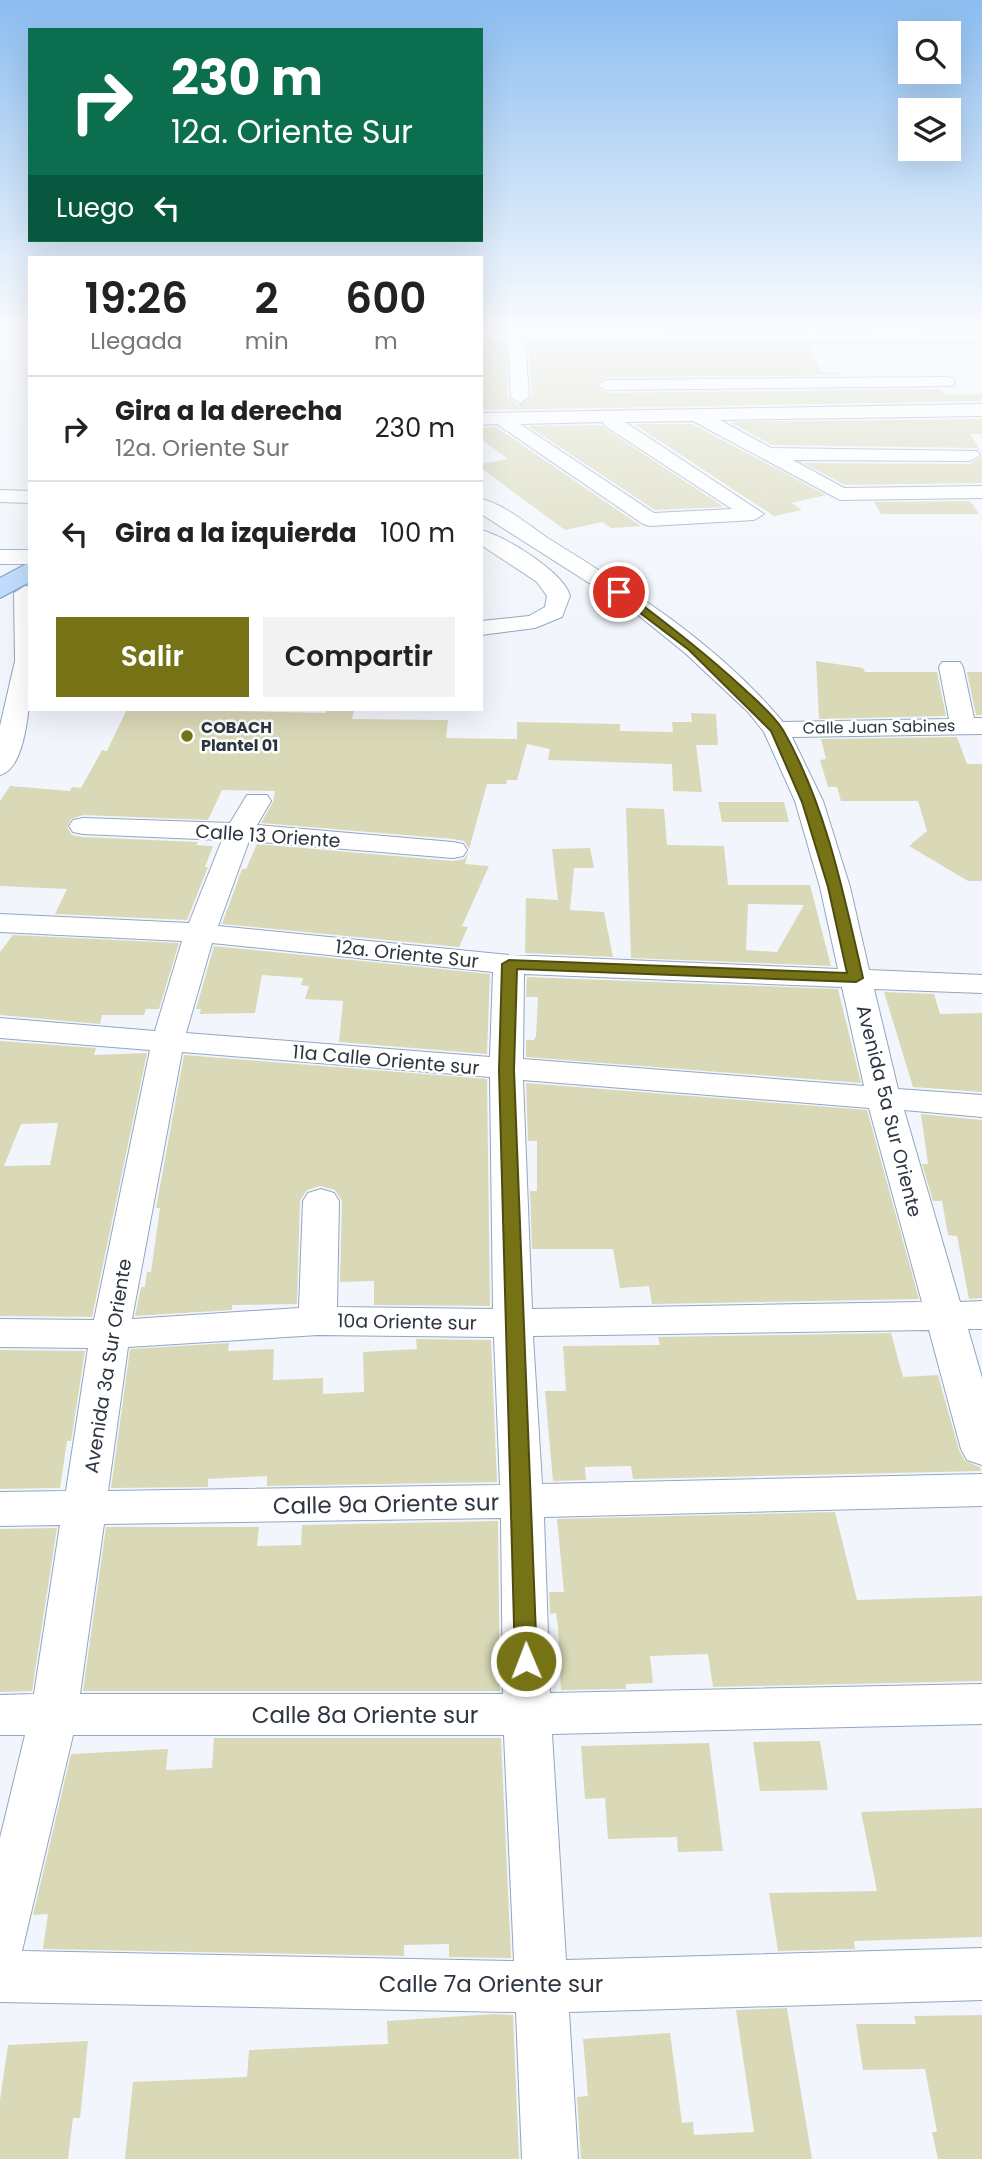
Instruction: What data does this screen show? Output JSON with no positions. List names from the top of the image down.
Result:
{
  "streets": {
    "street": [
      "Calle Juan Sabines",
      "Calle 13 Oriente",
      "12a. Oriente Sur",
      "11a Calle Oriente sur",
      "Avenida 5a Sur Oriente",
      "10a Oriente sur",
      "Avenida 3a Sur Oriente",
      "Calle 9a Oriente sur",
      "Calle 8a Oriente sur",
      "Calle 7a Oriente sur"
    ]
  },
  "crossings": [
    ["Calle Juan Sabines", "Avenida 5a Sur Oriente"],
    ["Calle 13 Oriente", "Avenida 3a Sur Oriente"],
    ["12a. Oriente Sur", "Avenida 5a Sur Oriente"],
    ["12a. Oriente Sur", "Avenida 3a Sur Oriente"],
    ["11a Calle Oriente sur", "Avenida 5a Sur Oriente"],
    ["11a Calle Oriente sur", "Avenida 3a Sur Oriente"],
    ["Avenida 5a Sur Oriente", "10a Oriente sur"],
    ["10a Oriente sur", "Avenida 3a Sur Oriente"],
    ["Avenida 3a Sur Oriente", "Calle 9a Oriente sur"],
    ["Avenida 3a Sur Oriente", "Calle 8a Oriente sur"]
  ],
  "places": ["COBACH Plantel 01"],
  "page": {
    "turn": ["230 m", "12a. Oriente Sur"],
    "then": "Luego",
    "eta": [
      "19:26",
      "Llegada",
      "2",
      "min",
      "600",
      "m"
    ],
    "list": [
      {
        "name": "Gira a la derecha",
        "note": "12a. Oriente Sur",
        "value": "230 m"
      },
      {
        "name": "Gira a la izquierda",
        "value": "100 m"
      }
    ],
    "buttons": ["Salir", "Compartir"]
  }
}
